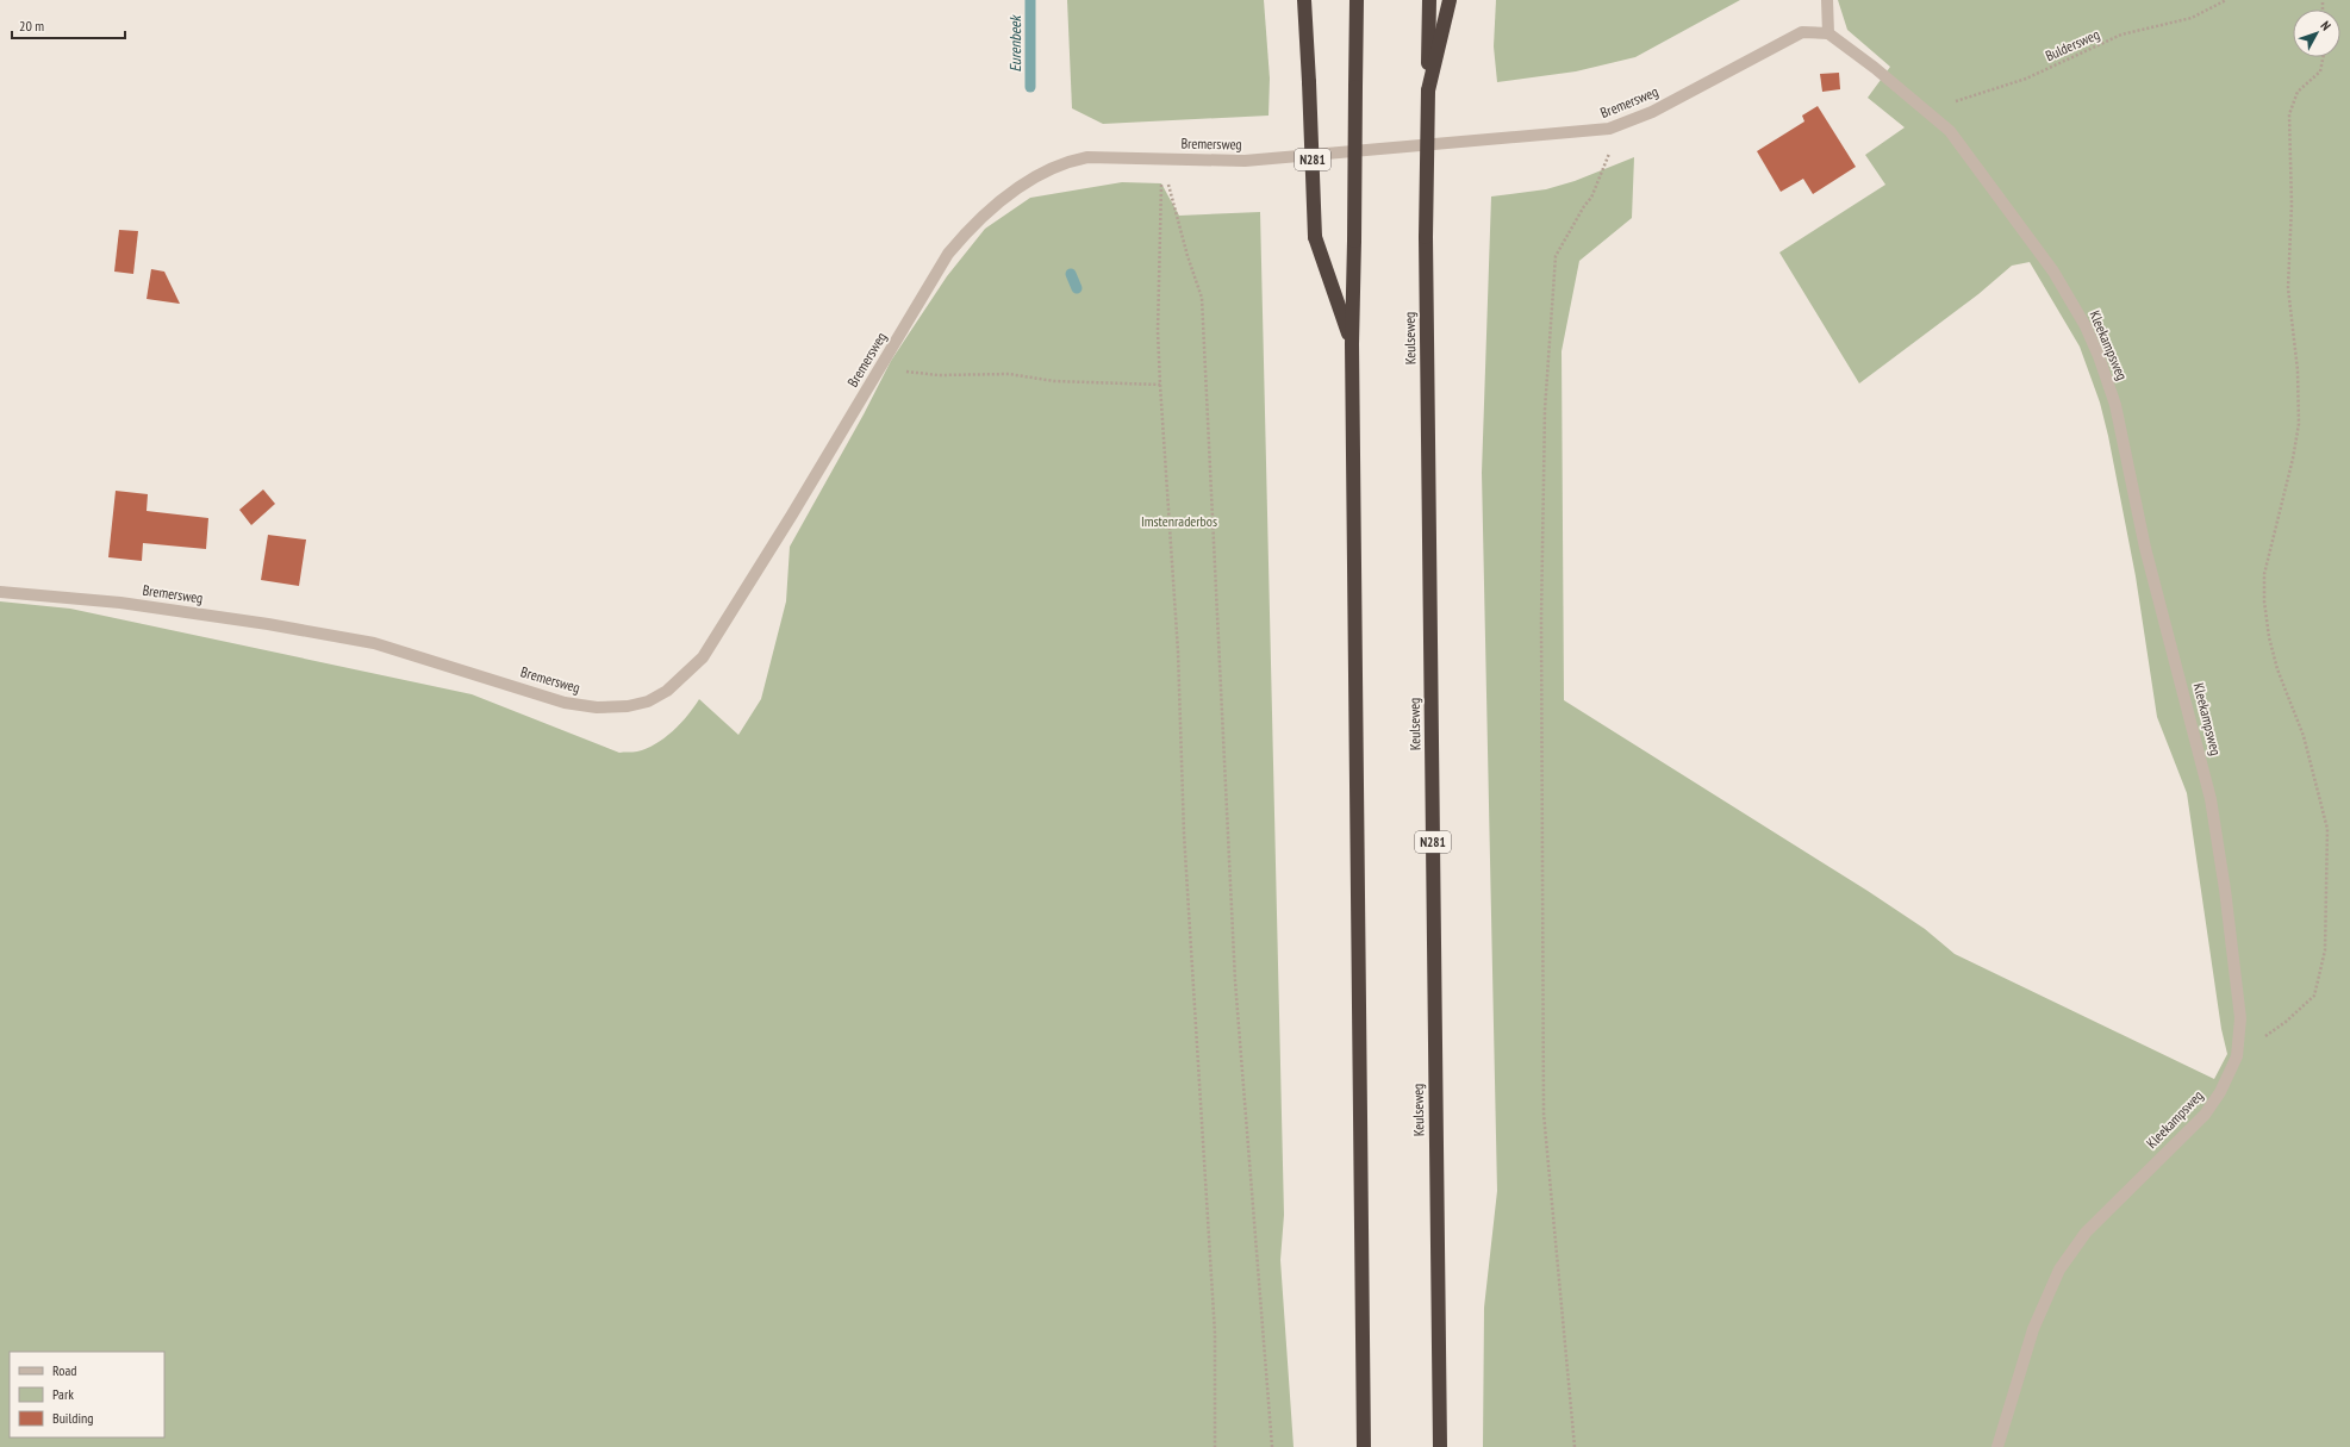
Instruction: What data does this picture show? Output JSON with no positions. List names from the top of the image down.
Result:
{
  "streets": {
    "highway": ["N281", "Keulseweg"],
    "street": ["Bremersweg", "Kleekampsweg"],
    "path": ["Buldersweg"]
  },
  "crossings": [
    ["Buldersweg", "Kleekampsweg"],
    ["Bremersweg", "Kleekampsweg"],
    ["N281", "Keulseweg"]
  ],
  "water": ["Eurenbeek"],
  "parks": ["Imstenraderbos"],
  "legend": ["Road", "Park", "Building"],
  "scale_bar": "20 m",
  "north": "top right"
}
